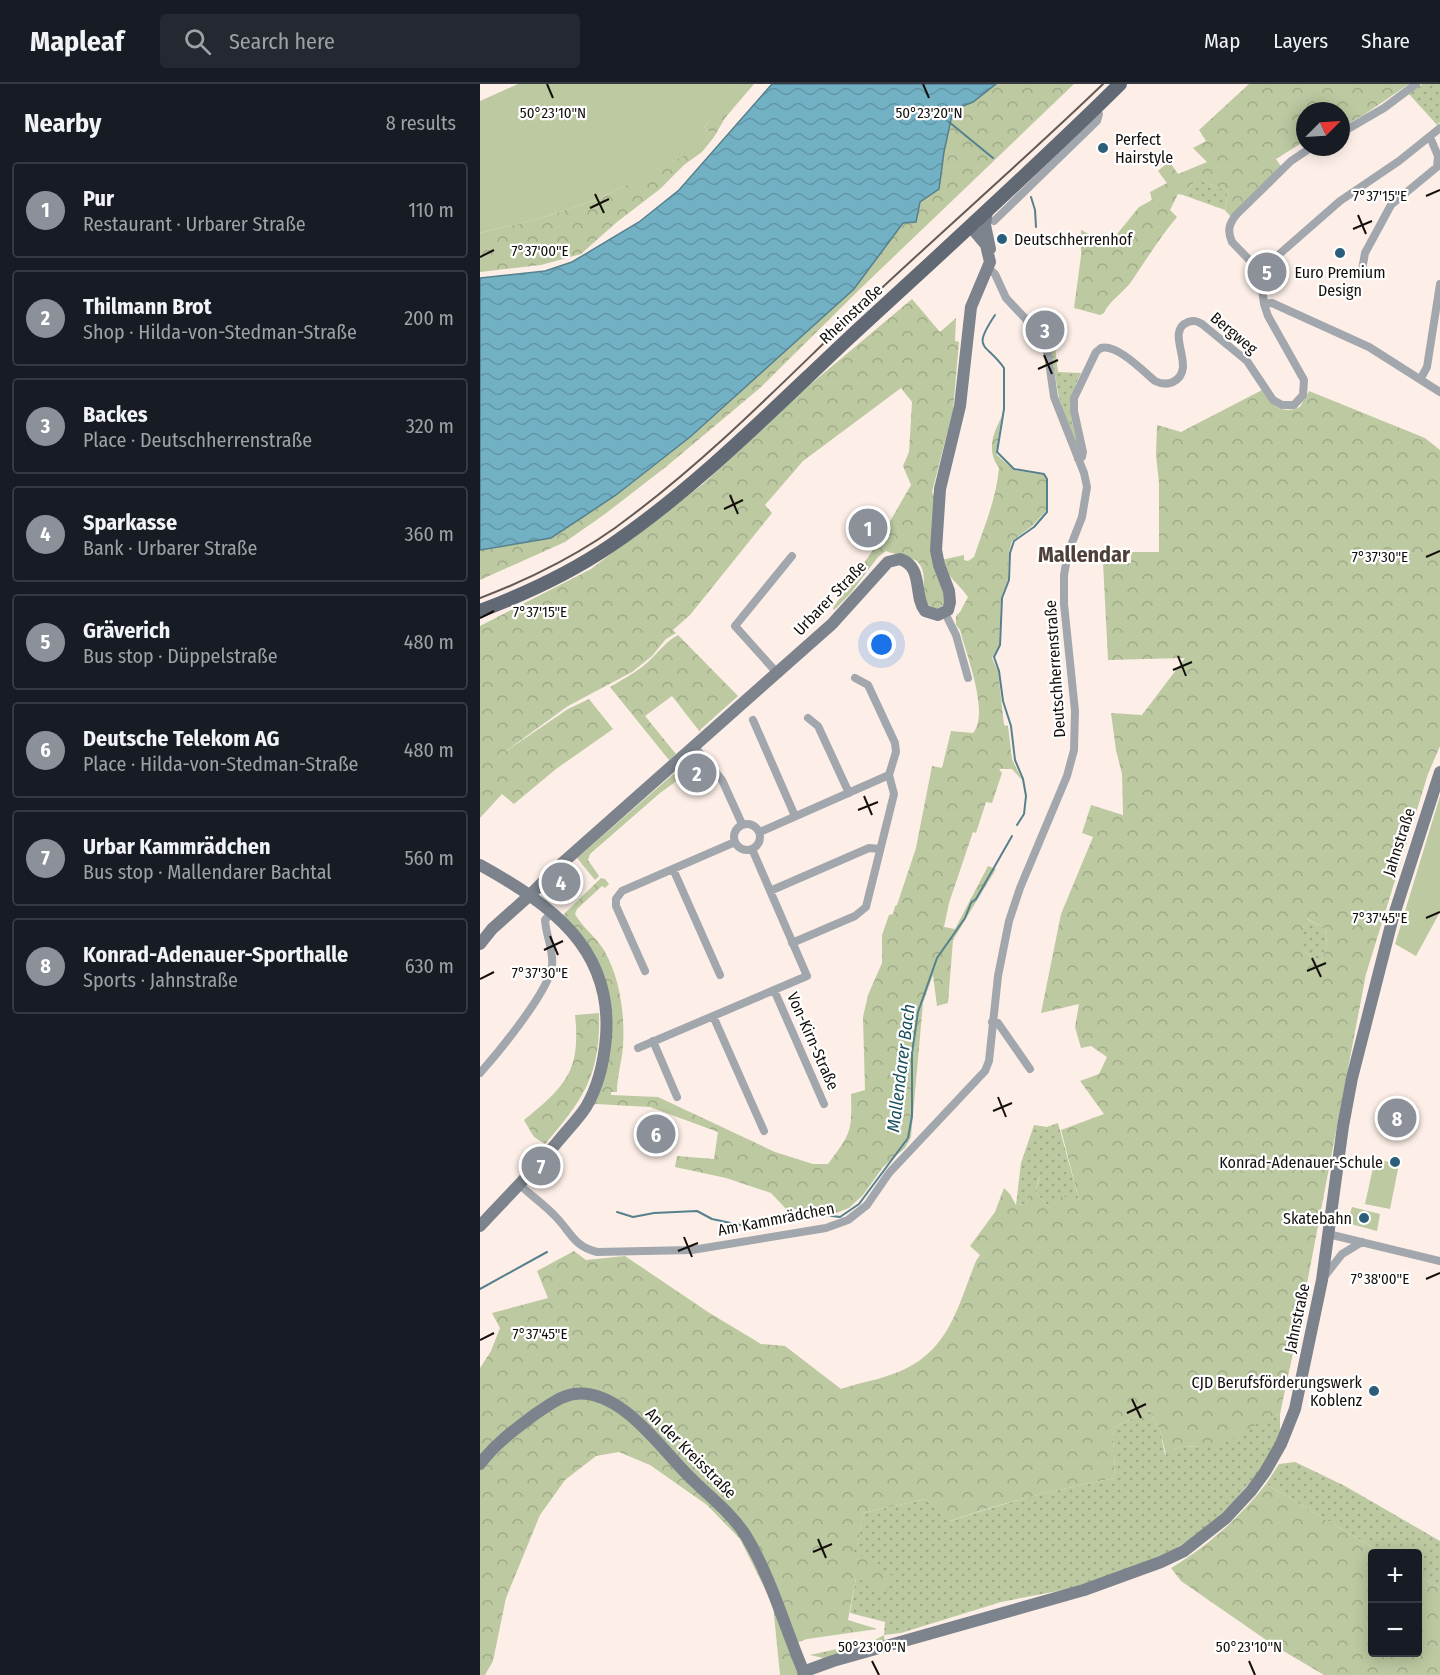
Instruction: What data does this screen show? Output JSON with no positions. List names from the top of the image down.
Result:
{
  "streets": {
    "main road": ["Rheinstraße"],
    "street": [
      "Bergweg",
      "Urbarer Straße",
      "Deutschherrenstraße",
      "Jahnstraße",
      "Von-Kirn-Straße",
      "Am Kammrädchen",
      "An der Kreisstraße"
    ]
  },
  "crossings": [
    ["Bergweg", "Deutschherrenstraße"],
    ["Deutschherrenstraße", "Am Kammrädchen"],
    ["Jahnstraße", "An der Kreisstraße"]
  ],
  "districts": ["Mallendar"],
  "water": ["Mallendarer Bach"],
  "places": [
    "Perfect Hairstyle",
    "Deutschherrenhof",
    "Euro Premium Design",
    "Konrad-Adenauer-Schule",
    "Skatebahn",
    "CJD Berufsförderungswerk Koblenz"
  ],
  "north": "top right",
  "page": {
    "header": "Mapleaf",
    "search": "Search here",
    "nav": ["Map", "Layers", "Share"],
    "heading": ["Nearby", "8 results"],
    "list": [
      {
        "mark": "1",
        "name": "Pur",
        "note": "Restaurant · Urbarer Straße",
        "value": "110 m"
      },
      {
        "mark": "2",
        "name": "Thilmann Brot",
        "note": "Shop · Hilda-von-Stedman-Straße",
        "value": "200 m"
      },
      {
        "mark": "3",
        "name": "Backes",
        "note": "Place · Deutschherrenstraße",
        "value": "320 m"
      },
      {
        "mark": "4",
        "name": "Sparkasse",
        "note": "Bank · Urbarer Straße",
        "value": "360 m"
      },
      {
        "mark": "5",
        "name": "Gräverich",
        "note": "Bus stop · Düppelstraße",
        "value": "480 m"
      },
      {
        "mark": "6",
        "name": "Deutsche Telekom AG",
        "note": "Place · Hilda-von-Stedman-Straße",
        "value": "480 m"
      },
      {
        "mark": "7",
        "name": "Urbar Kammrädchen",
        "note": "Bus stop · Mallendarer Bachtal",
        "value": "560 m"
      },
      {
        "mark": "8",
        "name": "Konrad-Adenauer-Sporthalle",
        "note": "Sports · Jahnstraße",
        "value": "630 m"
      }
    ],
    "pins": [
      "5",
      "3",
      "1",
      "2",
      "4",
      "8",
      "6",
      "7"
    ],
    "map_buttons": ["+", "−"]
  },
  "coordinates": [
    "50°23'10\"N",
    "50°23'20\"N",
    "7°37'15\"E",
    "7°37'00\"E",
    "7°37'30\"E",
    "7°37'45\"E",
    "7°38'00\"E",
    "50°23'00\"N"
  ]
}
